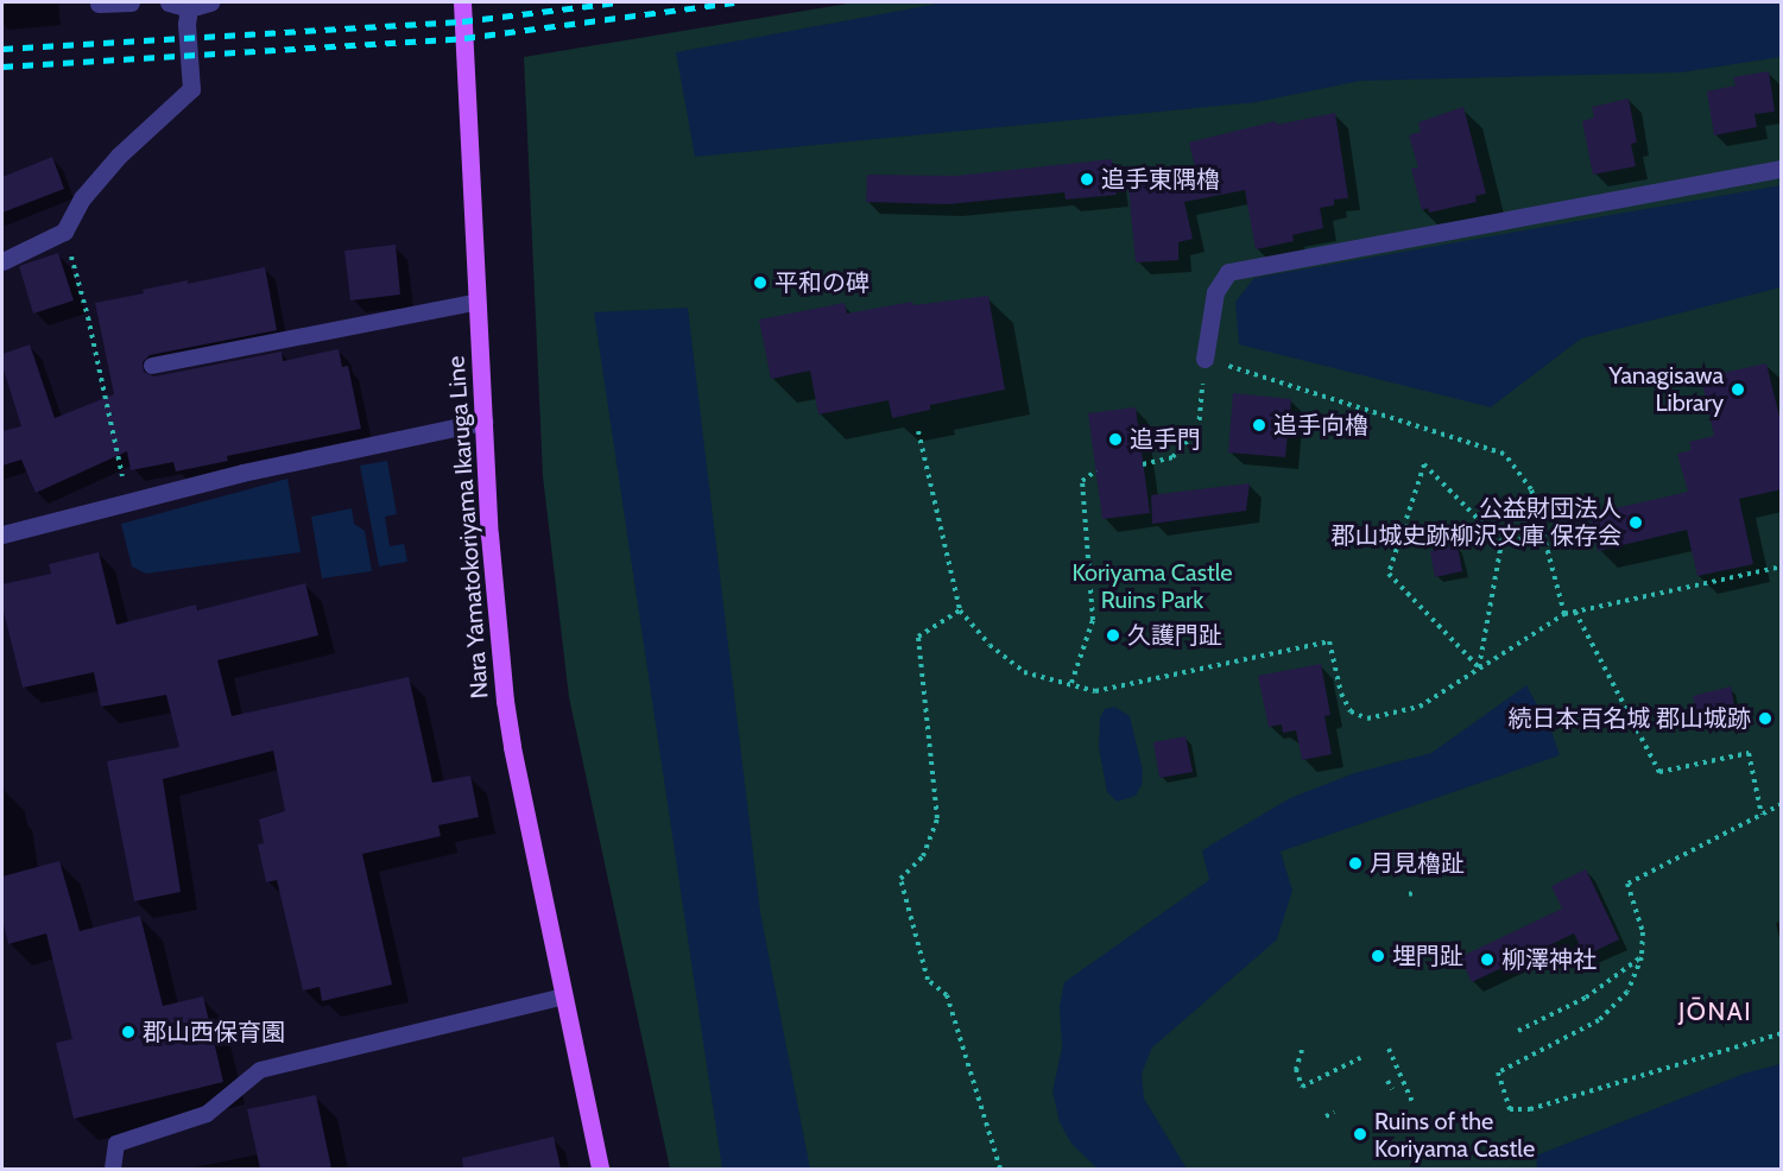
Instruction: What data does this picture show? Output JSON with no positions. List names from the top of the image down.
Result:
{
  "streets": {
    "main road": ["Nara Yamatokoriyama Ikaruga Line"]
  },
  "districts": ["JŌNAI"],
  "parks": ["Koriyama Castle Ruins Park"],
  "places": [
    "追手東隅櫓",
    "平和の碑",
    "Yanagisawa Library",
    "追手向櫓",
    "追手門",
    "公益財団法人 郡山城史跡柳沢文庫 保存会",
    "久護門趾",
    "続日本百名城 郡山城跡",
    "月見櫓趾",
    "埋門趾",
    "柳澤神社",
    "郡山西保育園",
    "Ruins of the Koriyama Castle"
  ]
}
